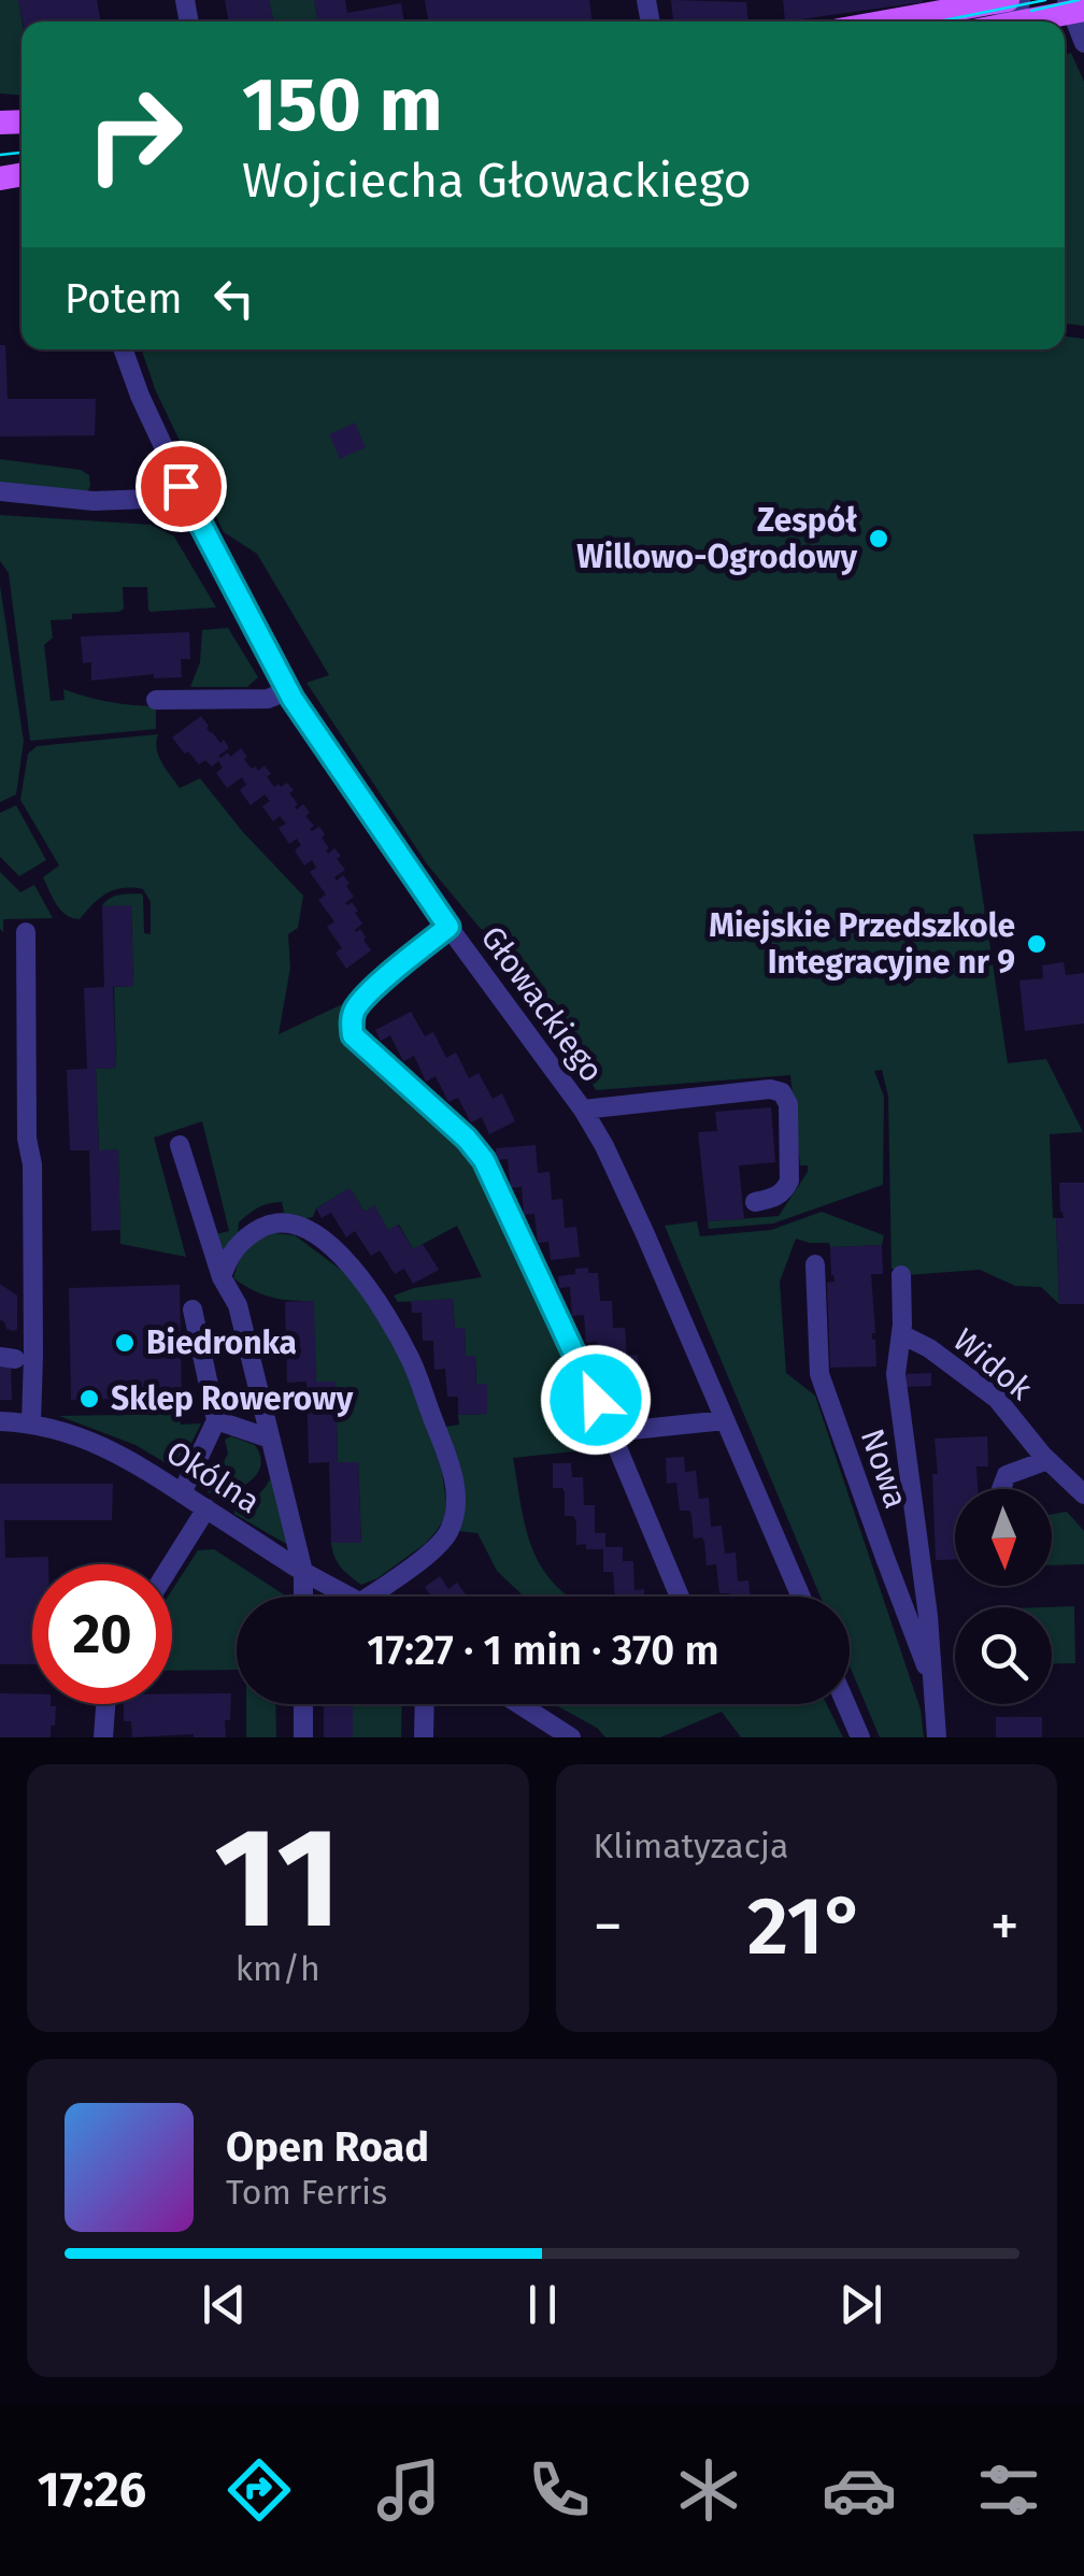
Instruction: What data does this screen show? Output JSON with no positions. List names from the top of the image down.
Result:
{
  "streets": {
    "street": [
      "Głowackiego",
      "Widok",
      "Nowa",
      "Okólna"
    ]
  },
  "crossings": [
    ["Widok", "Nowa"]
  ],
  "places": [
    "Zespół Willowo-Ogrodowy",
    "Miejskie Przedszkole Integracyjne nr 9",
    "Biedronka",
    "Sklep Rowerowy"
  ],
  "north": "bottom",
  "page": {
    "turn": ["150 m", "Wojciecha Głowackiego"],
    "then": "Potem",
    "limit": "20",
    "trip": "17:27 · 1 min · 370 m",
    "tile": [
      ["11", "km/h"],
      "Klimatyzacja"
    ],
    "heat": ["−", "21°", "+"],
    "song": ["Open Road", "Tom Ferris"],
    "tabs": "17:26"
  }
}
